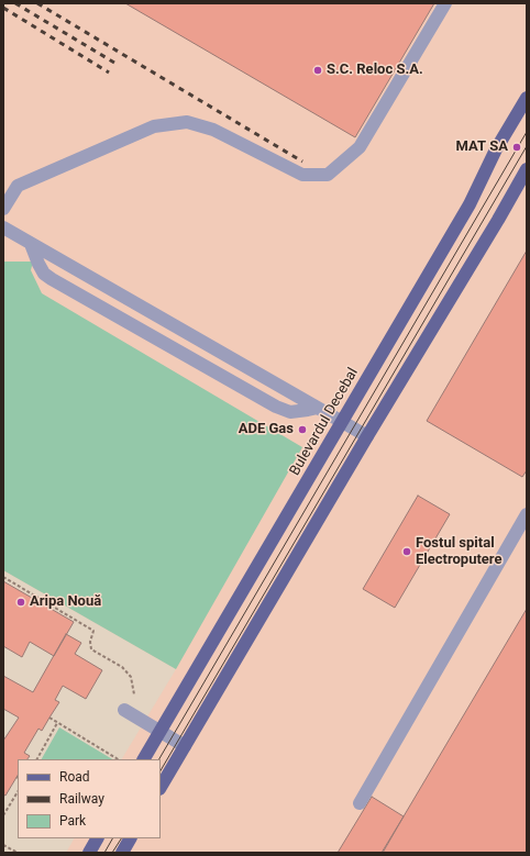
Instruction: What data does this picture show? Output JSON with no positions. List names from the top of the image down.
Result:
{
  "streets": {
    "main road": ["Bulevardul Decebal"]
  },
  "places": [
    "S.C. Reloc S.A.",
    "MAT SA",
    "ADE Gas",
    "Fostul spital Electroputere",
    "Aripa Nouă"
  ],
  "legend": ["Road", "Railway", "Park"]
}
